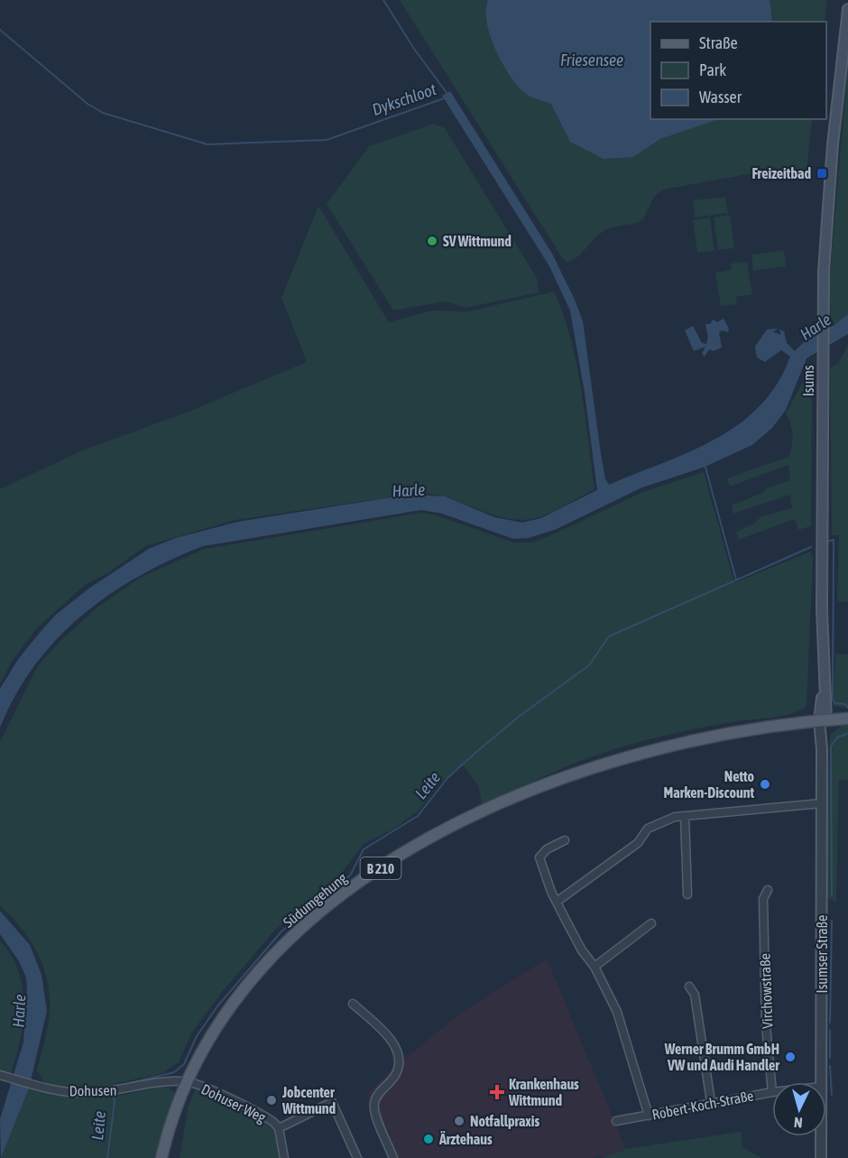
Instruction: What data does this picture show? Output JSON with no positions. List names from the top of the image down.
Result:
{
  "streets": {
    "main road": ["Isums", "B 210", "Südumgehung"],
    "street": [
      "Isumser Straße",
      "Virchowstraße",
      "Dohusen",
      "Dohuser Weg",
      "Robert-Koch-Straße"
    ]
  },
  "crossings": [
    ["Isums", "B 210"],
    ["Isums", "Südumgehung"],
    ["Isums", "Isumser Straße"],
    ["B 210", "Südumgehung"],
    ["B 210", "Isumser Straße"],
    ["Südumgehung", "Isumser Straße"],
    ["Südumgehung", "Dohusen"],
    ["Südumgehung", "Dohuser Weg"],
    ["Virchowstraße", "Robert-Koch-Straße"],
    ["Dohusen", "Dohuser Weg"]
  ],
  "water": [
    "Friesensee",
    "Dykschloot",
    "Harle",
    "Leite"
  ],
  "places": {
    "transit": ["Freizeitbad"],
    "other": [
      "SV Wittmund",
      "Netto Marken-Discount",
      "Werner Brumm GmbH VW und Audi Handler",
      "Jobcenter Wittmund",
      "Notfallpraxis",
      "Ärztehaus"
    ],
    "health": ["Krankenhaus Wittmund"]
  },
  "legend": ["Straße", "Park", "Wasser"],
  "north": "bottom"
}
